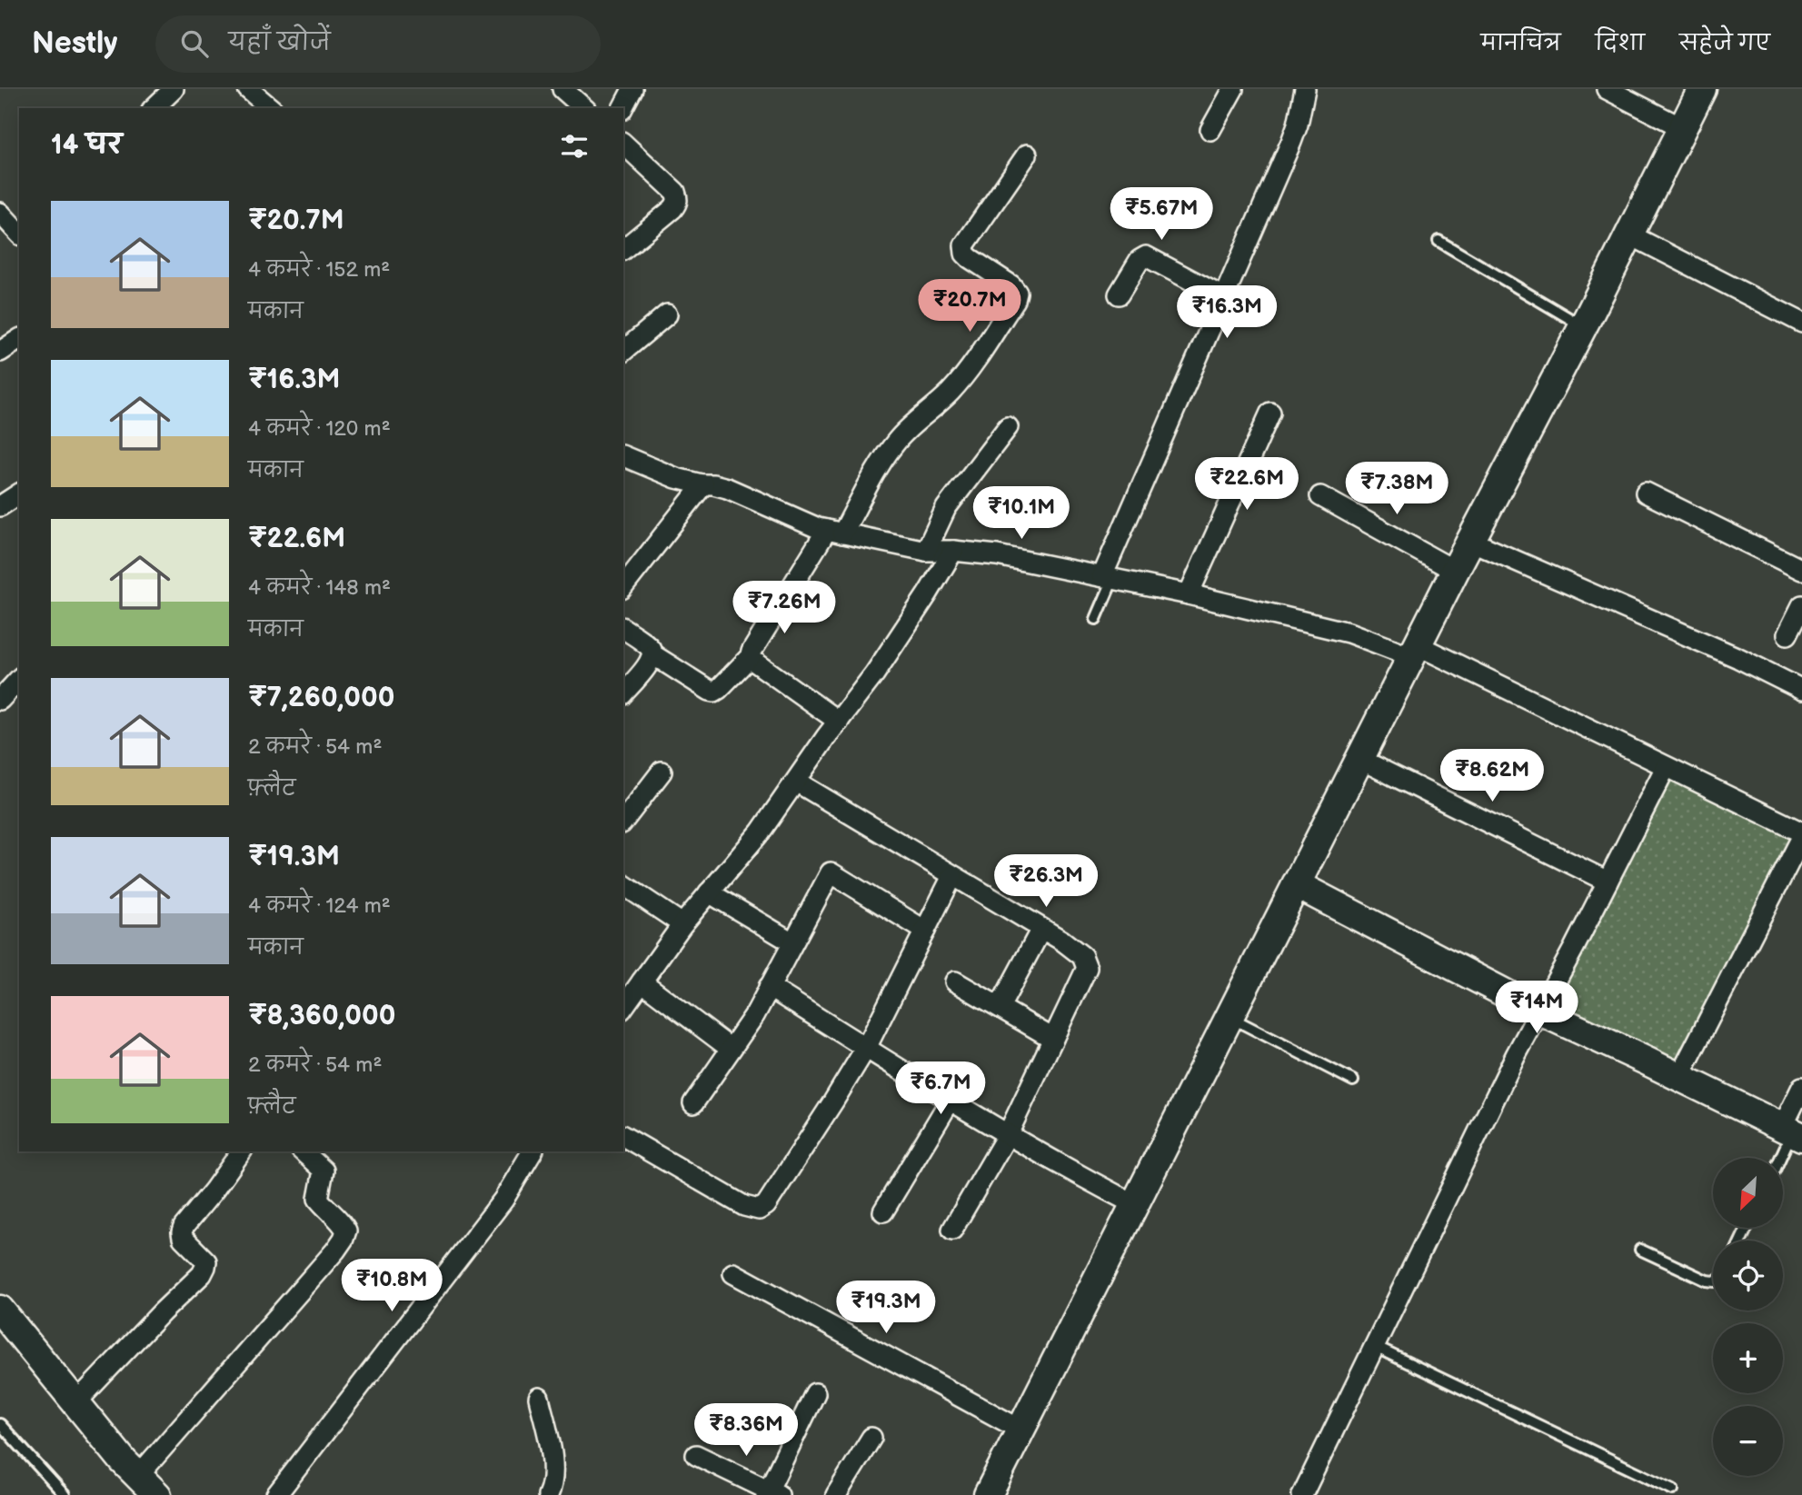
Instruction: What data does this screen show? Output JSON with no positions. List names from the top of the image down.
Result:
{
  "north": "bottom left",
  "page": {
    "header": "Nestly",
    "search": "यहाँ खोजें",
    "nav": ["मानचित्र", "दिशा", "सहेजे गए"],
    "heading": "14 घर",
    "list": [
      {
        "name": "₹20.7M",
        "note": "4 कमरे · 152 m² · मकान"
      },
      {
        "name": "₹16.3M",
        "note": "4 कमरे · 120 m² · मकान"
      },
      {
        "name": "₹22.6M",
        "note": "4 कमरे · 148 m² · मकान"
      },
      {
        "name": "₹7,260,000",
        "note": "2 कमरे · 54 m² · फ़्लैट"
      },
      {
        "name": "₹19.3M",
        "note": "4 कमरे · 124 m² · मकान"
      },
      {
        "name": "₹8,360,000",
        "note": "2 कमरे · 54 m² · फ़्लैट"
      }
    ],
    "price": [
      "₹5.67M",
      "₹20.7M",
      "₹16.3M",
      "₹22.6M",
      "₹7.38M",
      "₹10.1M",
      "₹7.26M",
      "₹8.62M",
      "₹26.3M",
      "₹14M",
      "₹6.7M",
      "₹10.8M",
      "₹19.3M",
      "₹8.36M"
    ],
    "map_buttons": ["+", "−"]
  }
}
